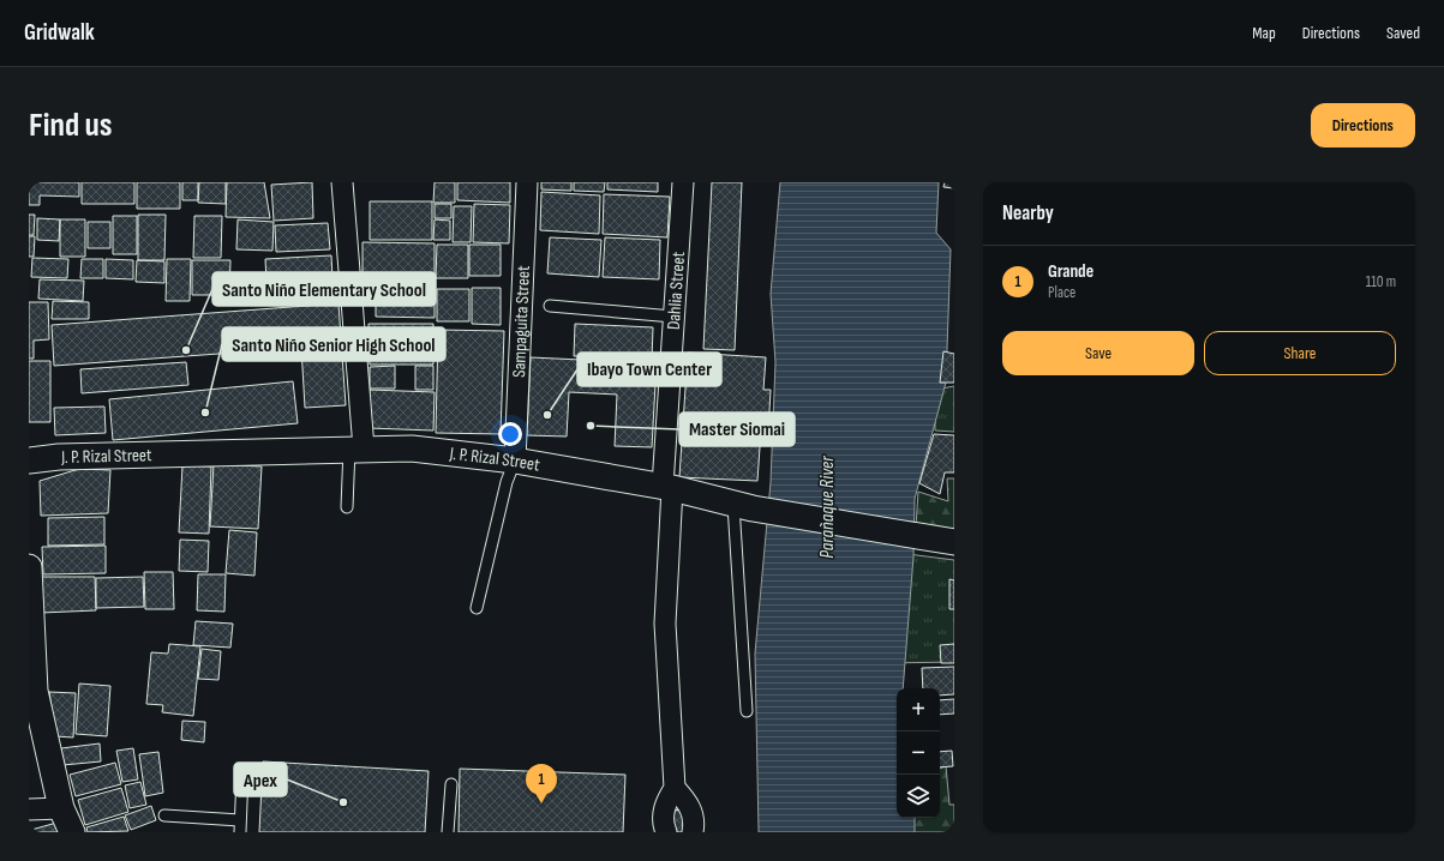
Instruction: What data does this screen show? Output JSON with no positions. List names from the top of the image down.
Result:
{
  "streets": {
    "street": ["Dahlia Street", "Sampaguita Street", "J. P. Rizal Street"]
  },
  "crossings": [
    ["Dahlia Street", "J. P. Rizal Street"],
    ["Sampaguita Street", "J. P. Rizal Street"]
  ],
  "water": ["Parañaque River"],
  "places": [
    "Santo Niño Elementary School",
    "Santo Niño Senior High School",
    "Ibayo Town Center",
    "Master Siomai",
    "Apex"
  ],
  "page": {
    "header": "Gridwalk",
    "nav": ["Map", "Directions", "Saved"],
    "buttons": [
      "Directions",
      ["Save", "Share"]
    ],
    "title": "Find us",
    "heading": "Nearby",
    "list": [
      {
        "mark": "1",
        "name": "Grande",
        "note": "Place",
        "value": "110 m"
      }
    ],
    "map_buttons": ["+", "−"],
    "pins": "1"
  }
}
